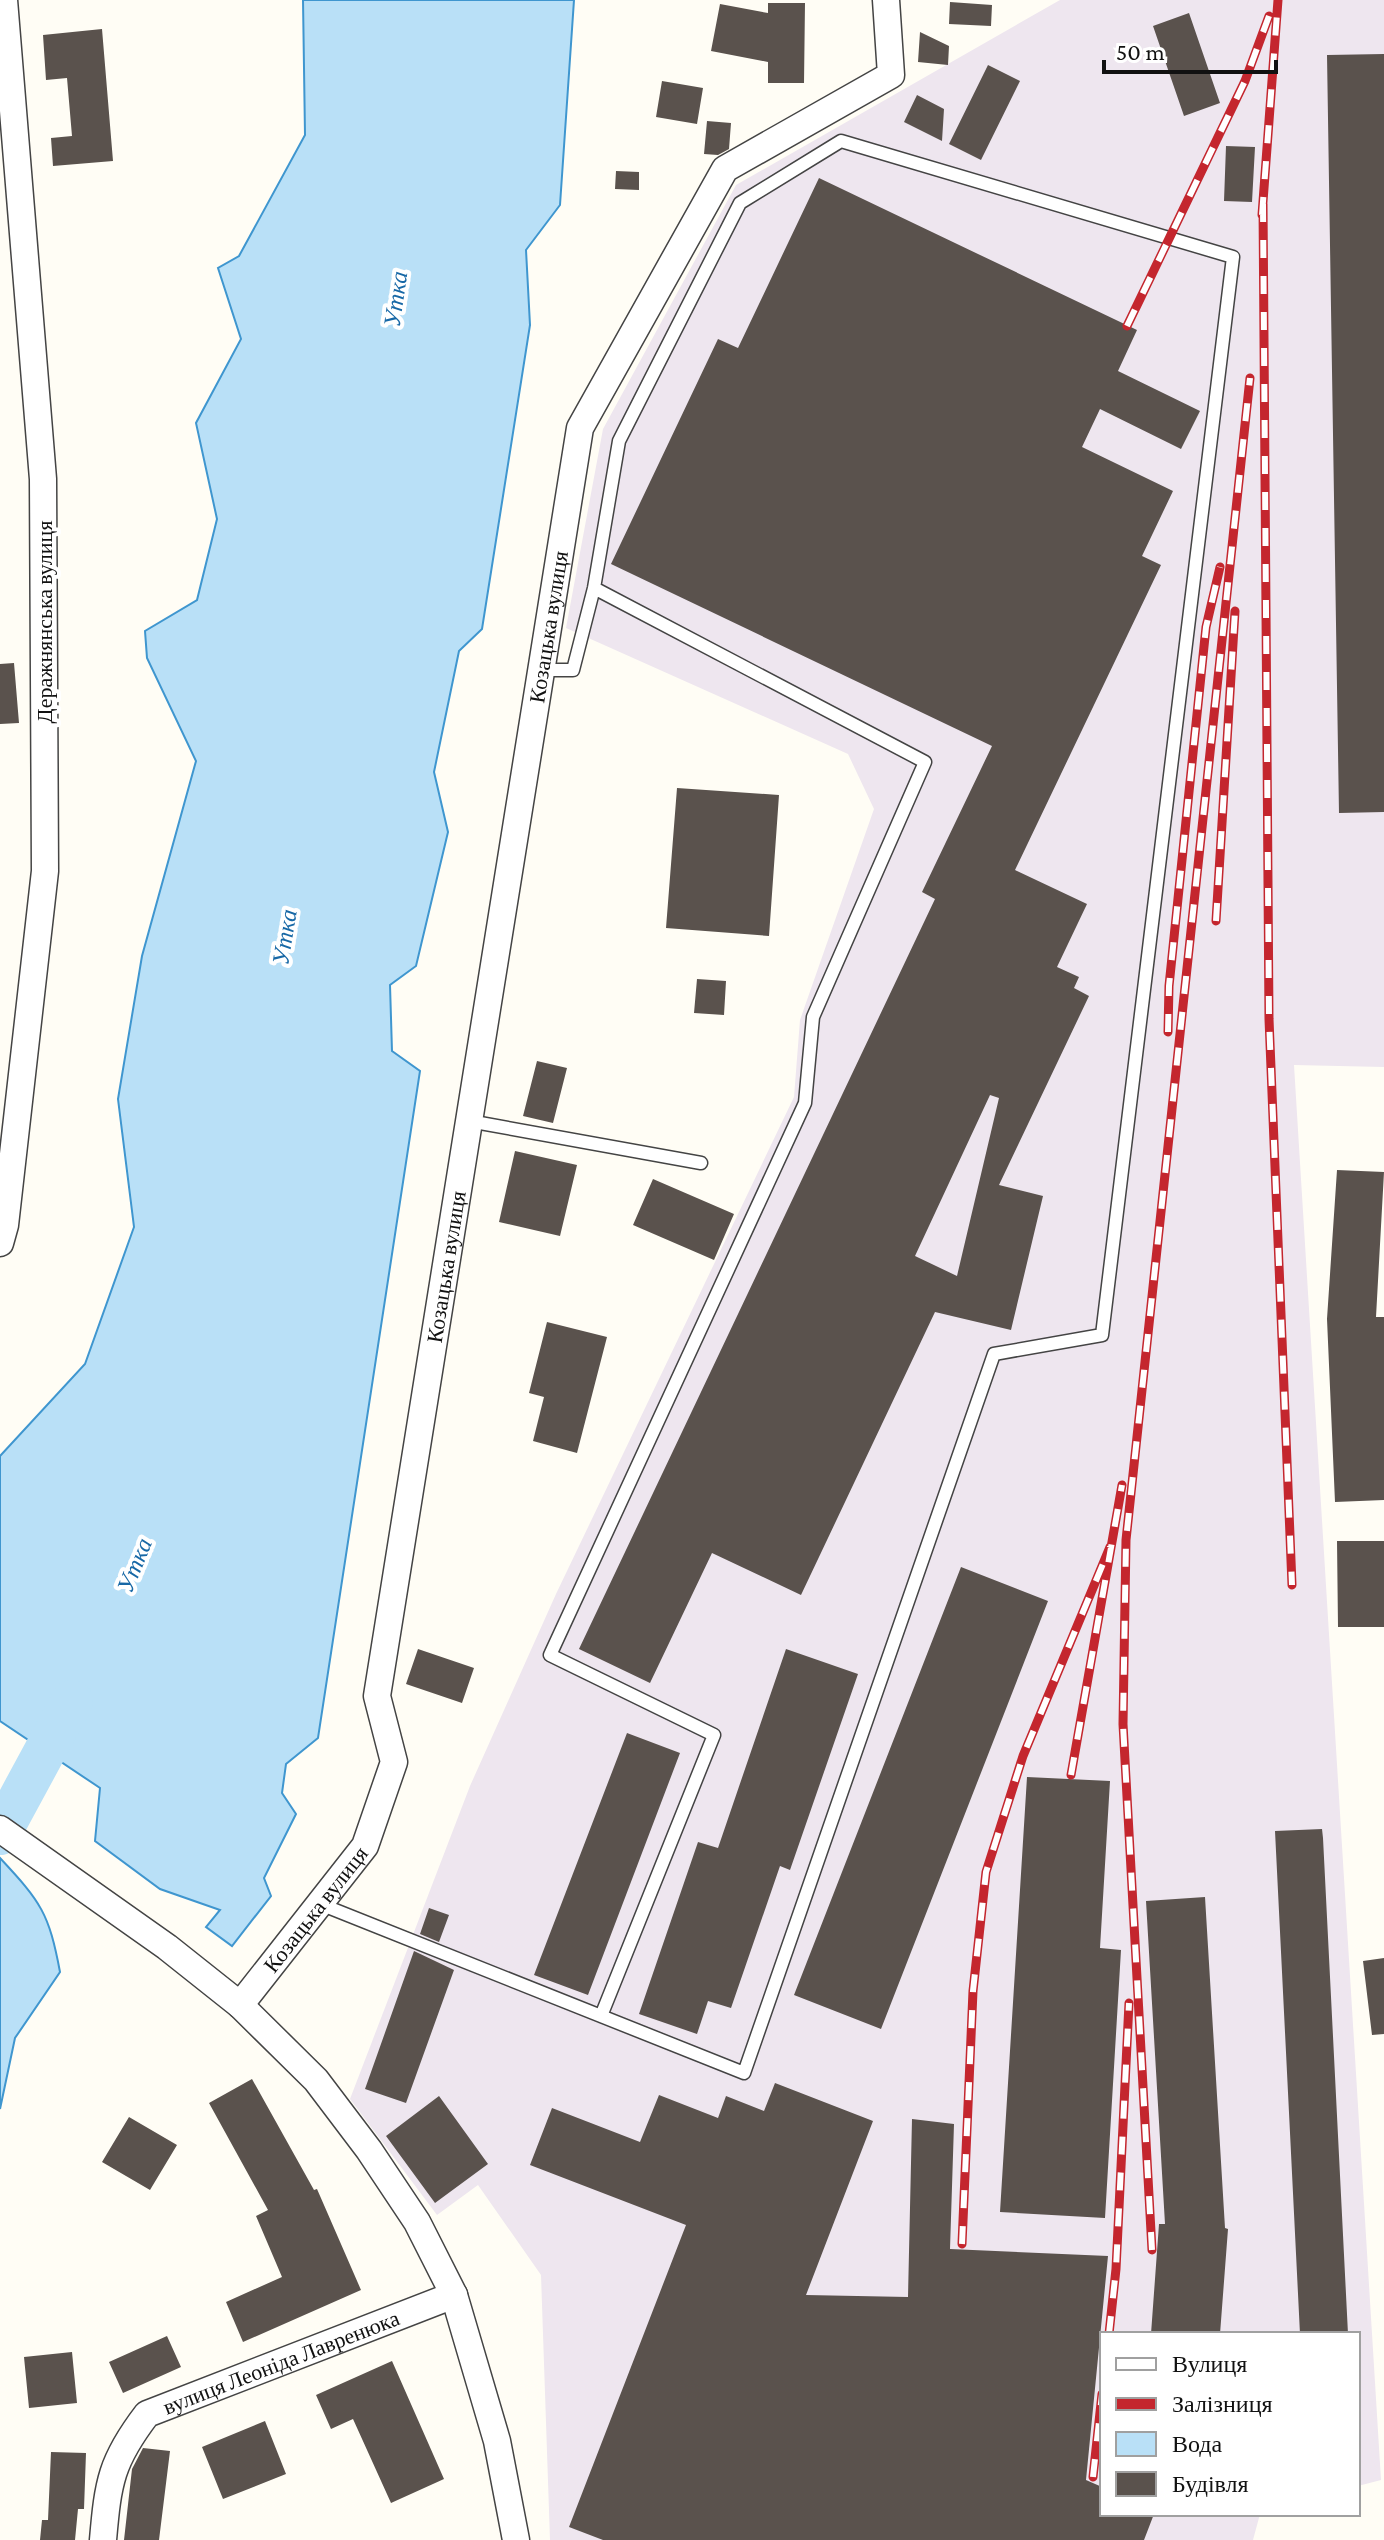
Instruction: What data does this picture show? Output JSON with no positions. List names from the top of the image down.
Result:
{
  "streets": {
    "street": ["Деражнянська вулиця", "Козацька вулиця", "вулиця Леоніда Лавренюка"]
  },
  "water": ["Утка"],
  "legend": [
    "Вулиця",
    "Залізниця",
    "Вода",
    "Будівля"
  ],
  "scale_bar": "50 m"
}
